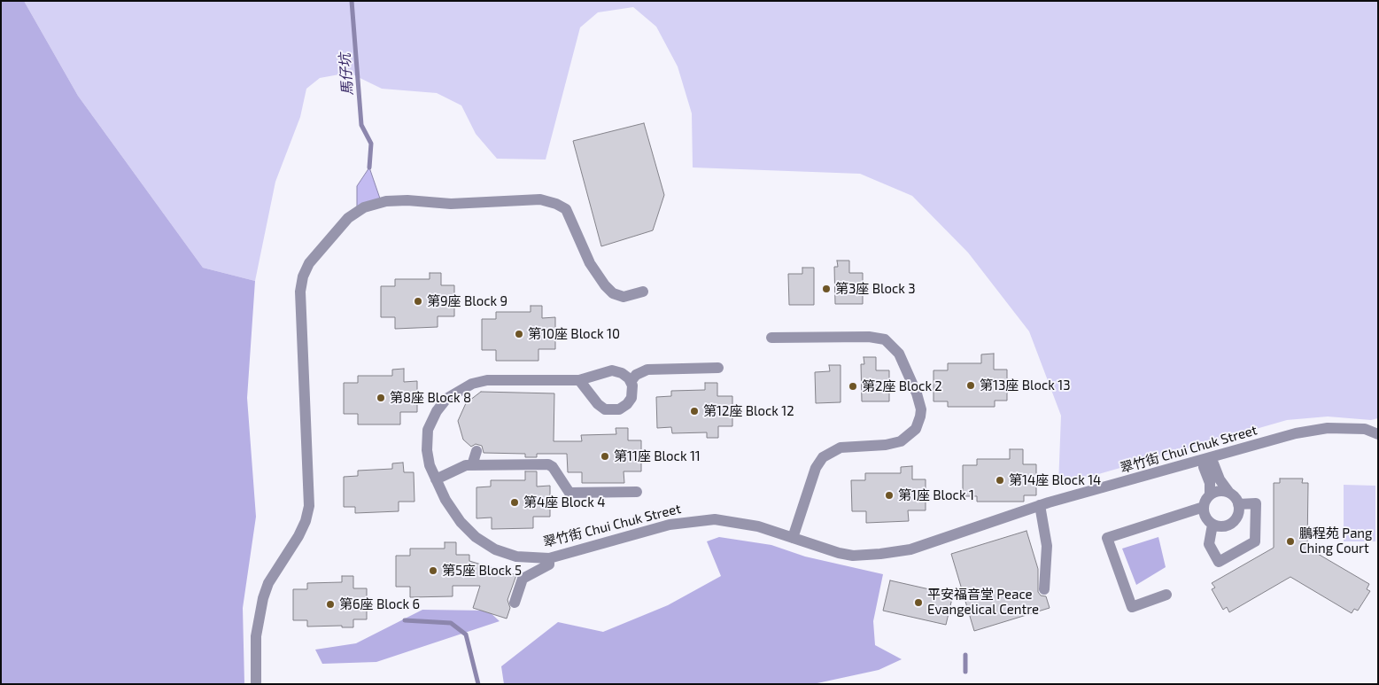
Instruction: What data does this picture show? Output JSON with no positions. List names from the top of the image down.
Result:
{
  "streets": {
    "street": ["翠竹街 Chui Chuk Street"]
  },
  "water": ["馬仔坑"],
  "places": [
    "第3座 Block 3",
    "第9座 Block 9",
    "第10座 Block 10",
    "第13座 Block 13",
    "第2座 Block 2",
    "第8座 Block 8",
    "第12座 Block 12",
    "第11座 Block 11",
    "第14座 Block 14",
    "第1座 Block 1",
    "第4座 Block 4",
    "鵬程苑 Pang Ching Court",
    "第5座 Block 5",
    "平安福音堂 Peace Evangelical Centre",
    "第6座 Block 6"
  ]
}
